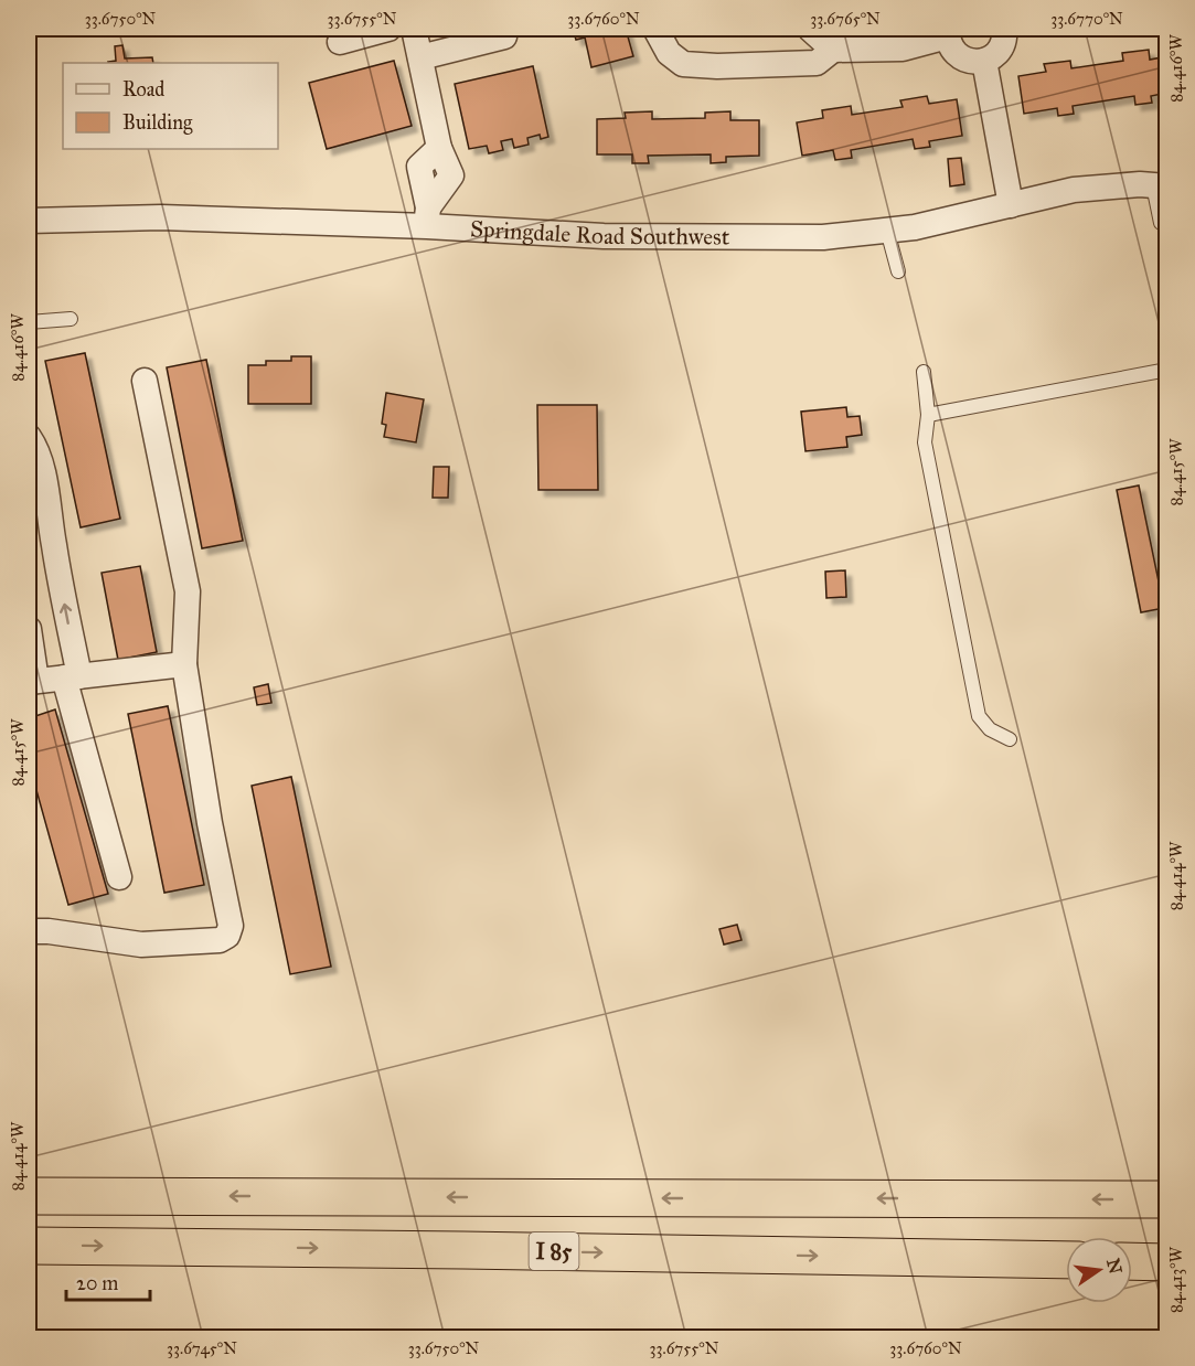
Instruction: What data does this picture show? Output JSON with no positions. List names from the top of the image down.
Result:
{
  "streets": {
    "highway": ["I 85"],
    "street": ["Springdale Road Southwest"]
  },
  "legend": ["Road", "Building"],
  "scale_bar": "20 m",
  "north": "right",
  "coordinates": [
    "33.6750°N",
    "33.6755°N",
    "33.6760°N",
    "33.6765°N",
    "33.6770°N",
    "84.416°W",
    "84.415°W",
    "84.414°W",
    "84.413°W",
    "33.6745°N"
  ]
}
